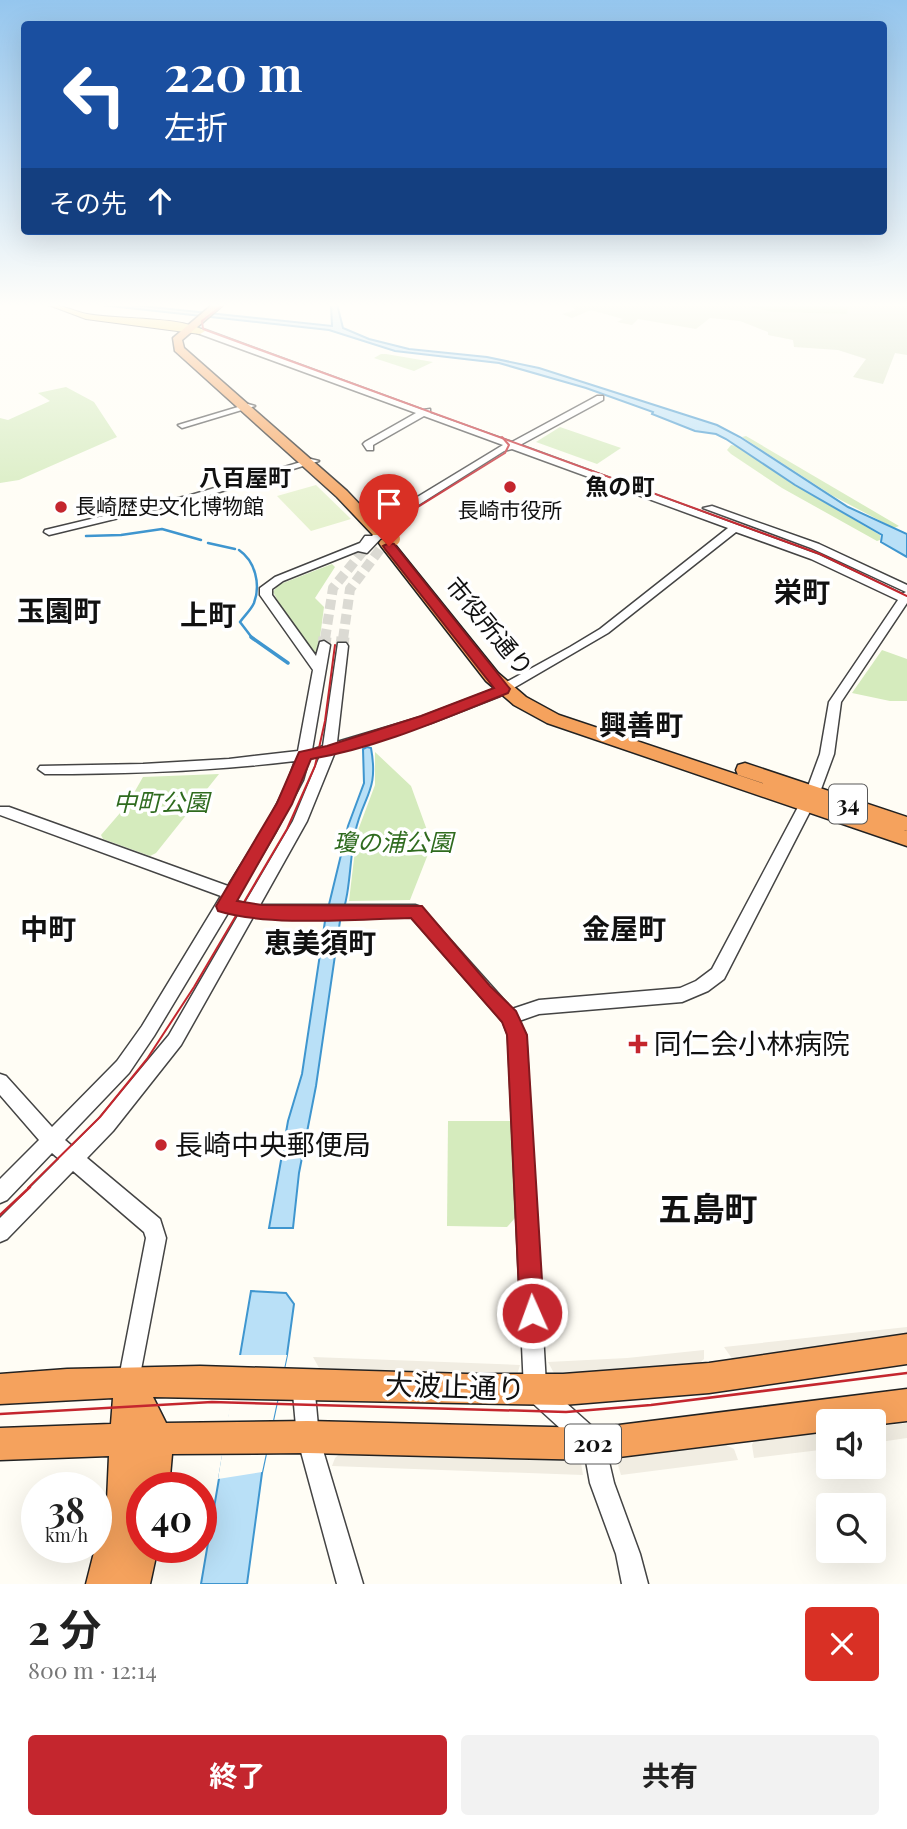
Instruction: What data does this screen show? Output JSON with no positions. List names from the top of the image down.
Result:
{
  "streets": {
    "highway": [
      "市役所通り",
      "34",
      "大波止通り",
      "202"
    ]
  },
  "districts": [
    "八百屋町",
    "魚の町",
    "栄町",
    "玉園町",
    "上町",
    "興善町",
    "中町",
    "金屋町",
    "恵美須町",
    "五島町"
  ],
  "parks": ["中町公園", "瓊の浦公園"],
  "places": {
    "other": ["長崎市役所", "長崎歴史文化博物館", "長崎中央郵便局"],
    "health": ["同仁会小林病院"]
  },
  "page": {
    "turn": ["220 m", "左折"],
    "then": "その先",
    "speed": "38 km/h",
    "limit": "40",
    "heading": ["2 分", "800 m · 12:14"],
    "buttons": ["終了", "共有"]
  }
}
